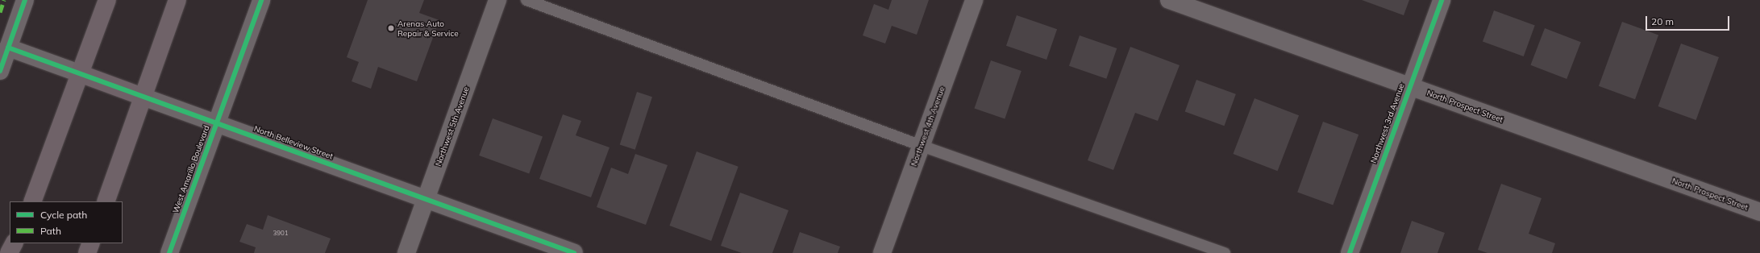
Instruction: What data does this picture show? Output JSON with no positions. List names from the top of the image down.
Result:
{
  "streets": {
    "highway": ["North Belleview Street"],
    "street": [
      "North Prospect Street",
      "Northwest 3rd Avenue",
      "Northwest 5th Avenue",
      "Northwest 4th Avenue",
      "West Amarillo Boulevard"
    ]
  },
  "crossings": [
    ["North Prospect Street", "Northwest 3rd Avenue"],
    ["Northwest 5th Avenue", "North Belleview Street"],
    ["North Belleview Street", "West Amarillo Boulevard"]
  ],
  "places": ["Arenas Auto Repair & Service"],
  "house_numbers": ["3901"],
  "legend": ["Cycle path", "Path"],
  "scale_bar": "20 m"
}
